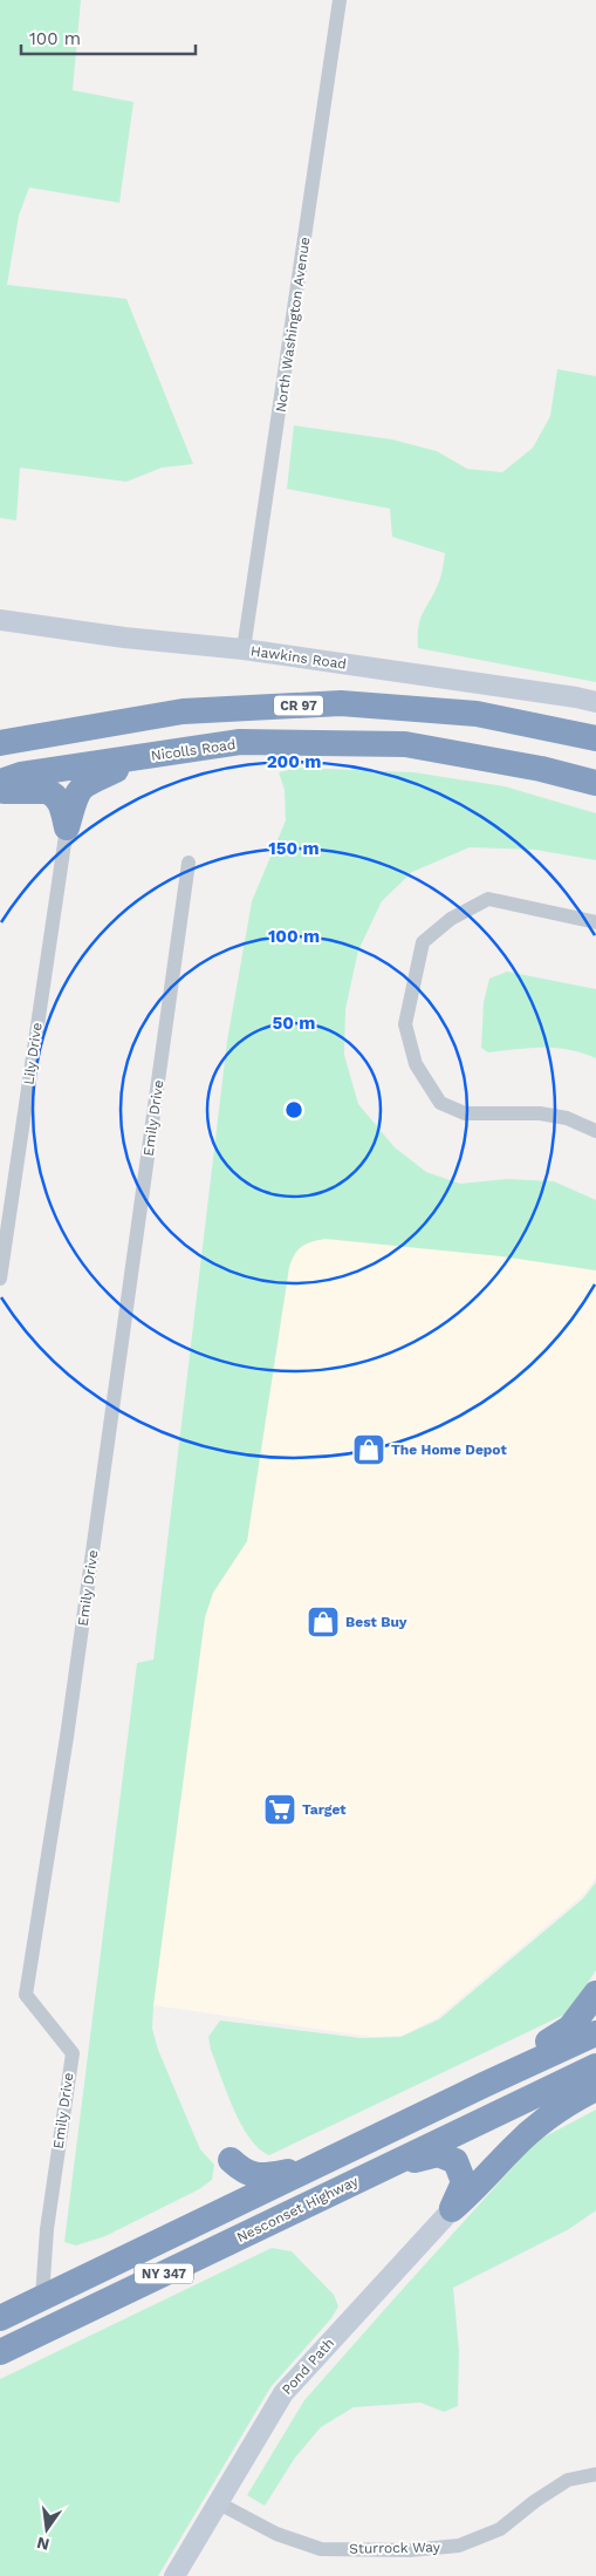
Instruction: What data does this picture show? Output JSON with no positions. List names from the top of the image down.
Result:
{
  "streets": {
    "highway": [
      "CR 97",
      "Nicolls Road",
      "Nesconset Highway",
      "NY 347"
    ],
    "street": [
      "North Washington Avenue",
      "Hawkins Road",
      "Lily Drive",
      "Emily Drive",
      "Pond Path",
      "Sturrock Way"
    ]
  },
  "crossings": [
    ["North Washington Avenue", "Hawkins Road"],
    ["Emily Drive", "NY 347"],
    ["Pond Path", "Sturrock Way"]
  ],
  "places": {
    "shop": ["The Home Depot", "Best Buy"],
    "supermarket": ["Target"]
  },
  "scale_bar": "100 m",
  "north": "bottom",
  "rings": [
    "200 m",
    "150 m",
    "100 m",
    "50 m"
  ]
}
